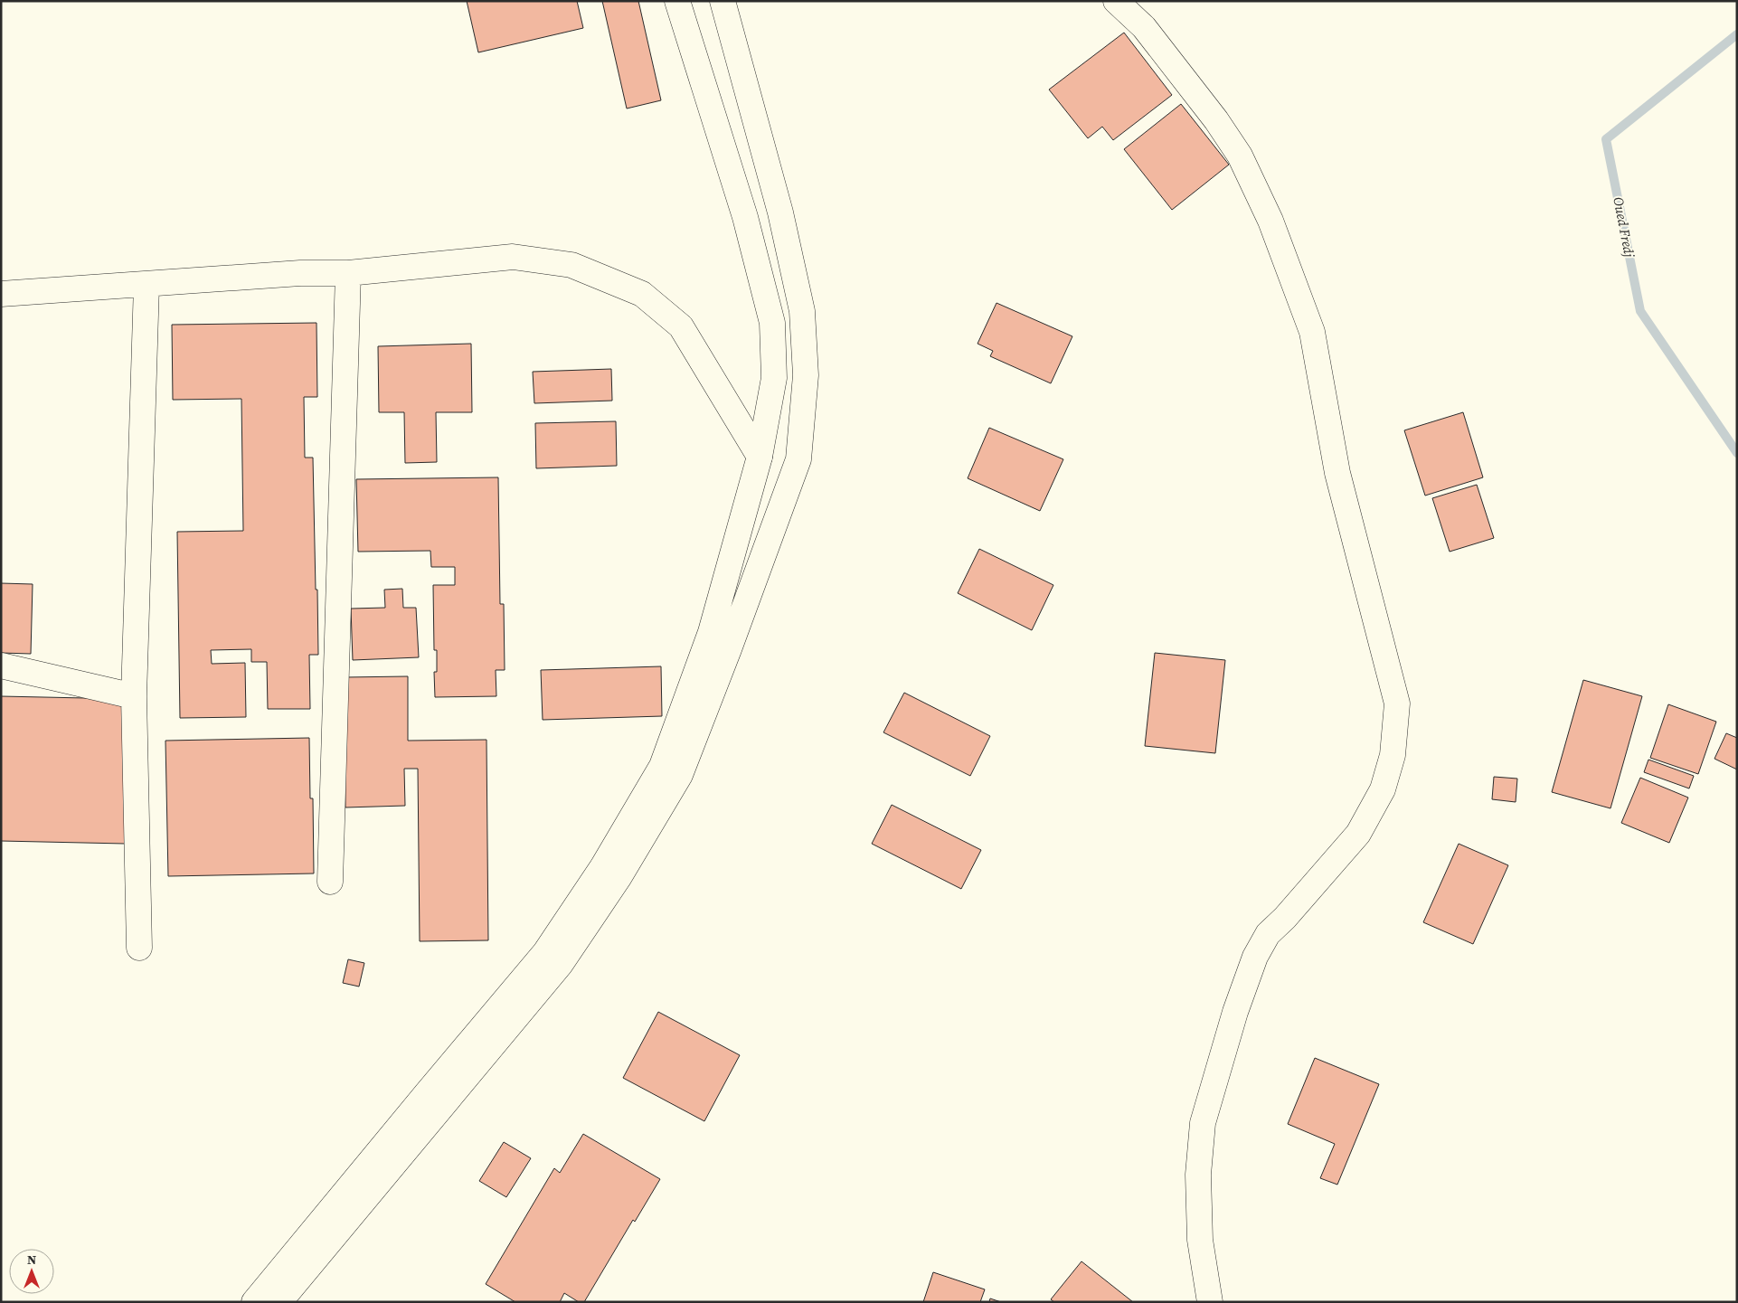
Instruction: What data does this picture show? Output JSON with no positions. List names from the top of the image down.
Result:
{
  "water": ["Oued Fredj"],
  "north": "top"
}
